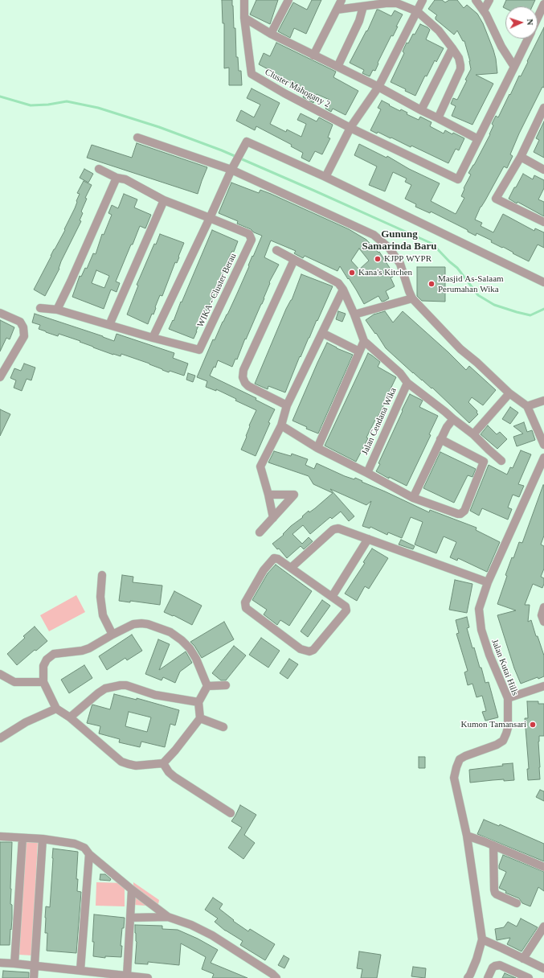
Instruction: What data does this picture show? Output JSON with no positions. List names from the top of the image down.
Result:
{
  "streets": {
    "street": [
      "Cluster Mahogany 2",
      "WIKA - Cluster Berau",
      "Jalan Cendana Wika",
      "Jalan Kutai Hills"
    ]
  },
  "districts": ["Gunung Samarinda Baru"],
  "places": [
    "KJPP WYPR",
    "Kana's Kitchen",
    "Masjid As-Salaam Perumahan Wika",
    "Kumon Tamansari"
  ],
  "north": "right"
}
